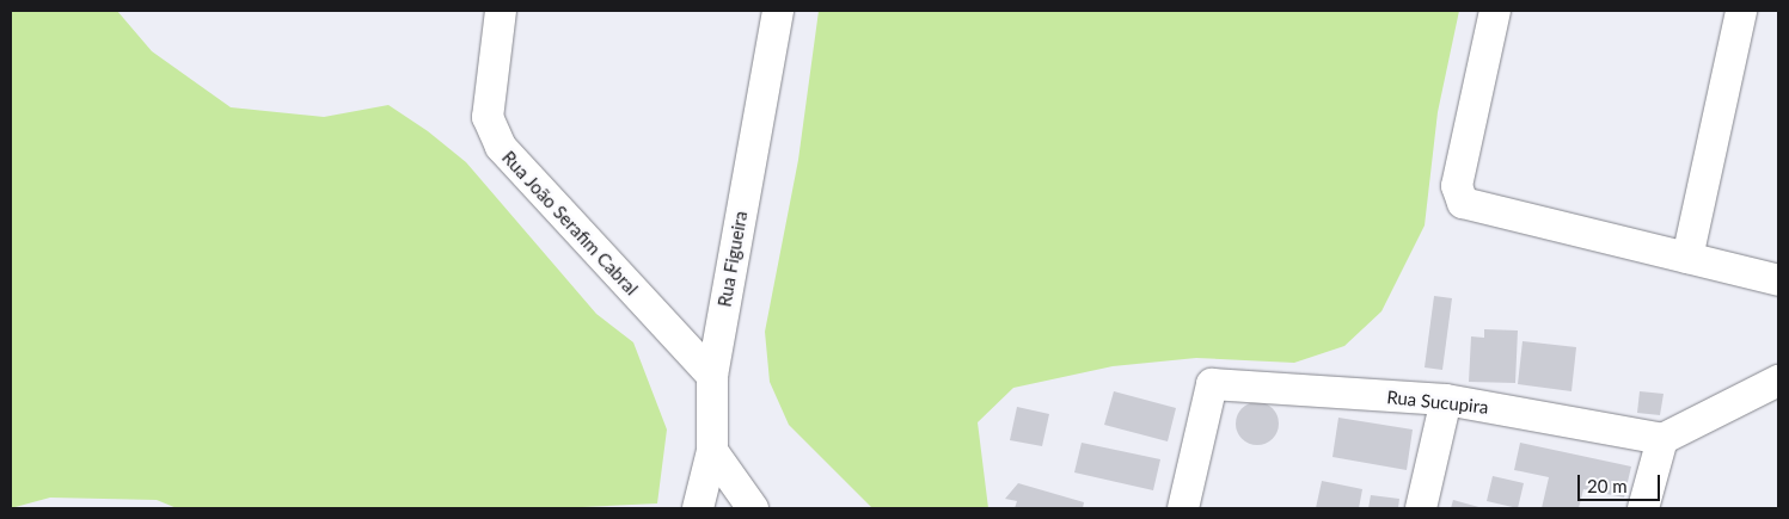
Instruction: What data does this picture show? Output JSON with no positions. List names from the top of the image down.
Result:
{
  "streets": {
    "street": ["Rua João Serafim Cabral", "Rua Figueira", "Rua Sucupira"]
  },
  "crossings": [
    ["Rua João Serafim Cabral", "Rua Figueira"]
  ],
  "scale_bar": "20 m"
}
